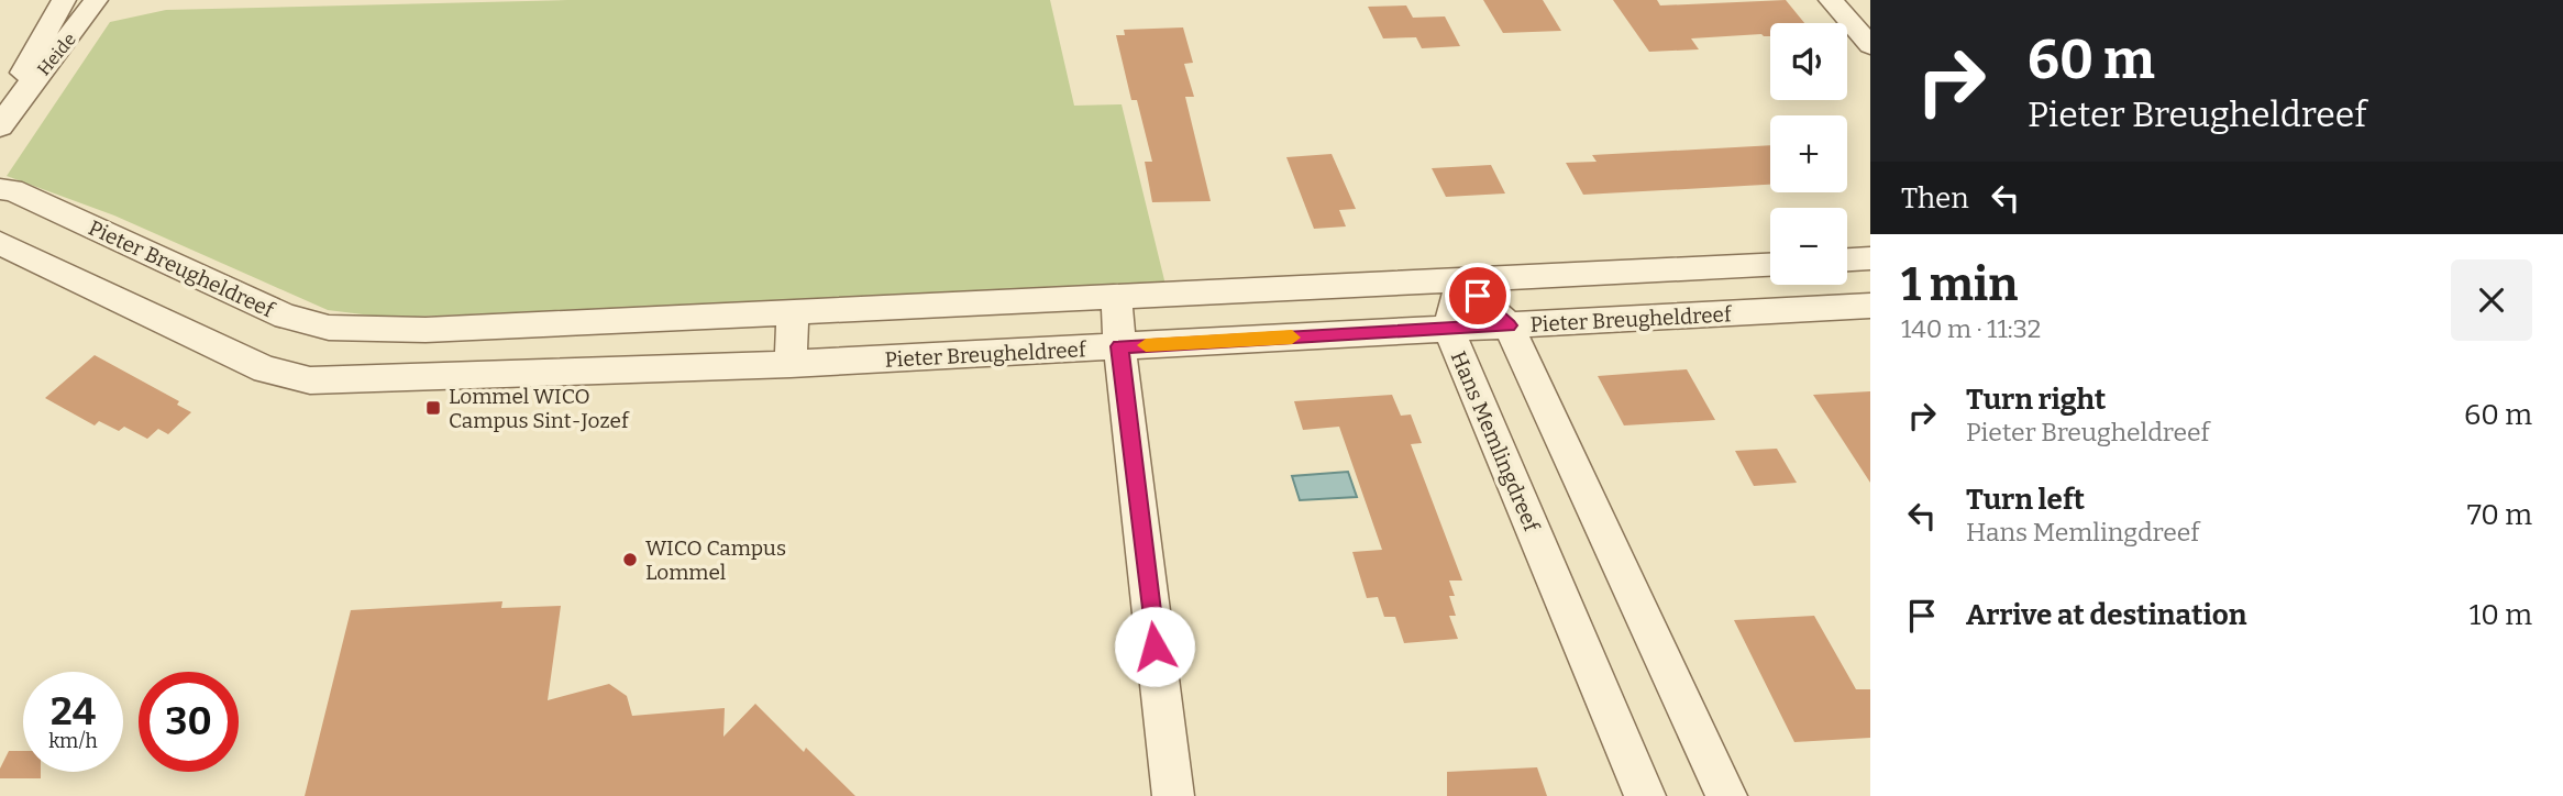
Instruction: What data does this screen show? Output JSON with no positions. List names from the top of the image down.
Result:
{
  "streets": {
    "street": ["Heide", "Pieter Breugheldreef", "Hans Memlingdreef"]
  },
  "crossings": [
    ["Pieter Breugheldreef", "Hans Memlingdreef"]
  ],
  "places": {
    "transit": ["Lommel WICO Campus Sint-Jozef"],
    "other": ["WICO Campus Lommel"]
  },
  "page": {
    "turn": ["60 m", "Pieter Breugheldreef"],
    "map_buttons": ["+", "−"],
    "then": "Then",
    "heading": ["1 min", "140 m · 11:32"],
    "list": [
      {
        "name": "Turn right",
        "note": "Pieter Breugheldreef",
        "value": "60 m"
      },
      {
        "name": "Turn left",
        "note": "Hans Memlingdreef",
        "value": "70 m"
      },
      {
        "name": "Arrive at destination",
        "value": "10 m"
      }
    ],
    "speed": "24 km/h",
    "limit": "30"
  }
}
